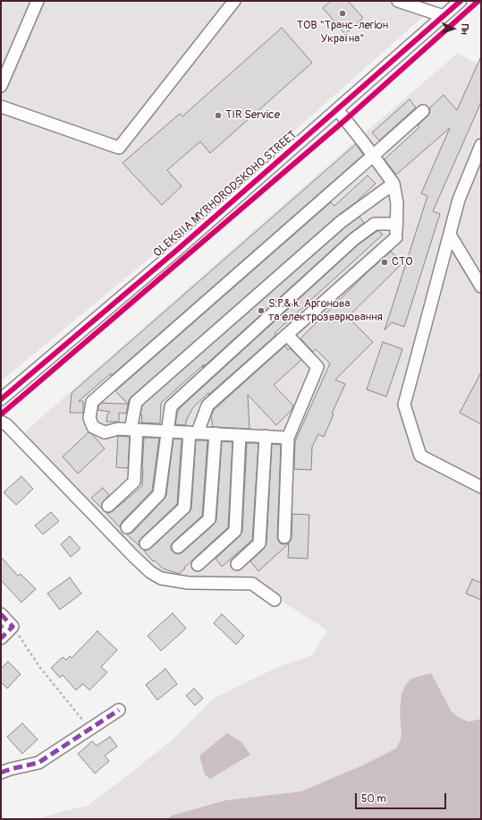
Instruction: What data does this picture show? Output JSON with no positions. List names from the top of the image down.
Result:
{
  "streets": {
    "street": ["OLEKSIIA MYRHORODSKOHO STREET"]
  },
  "places": [
    "ТОВ \"Транс-легіон Україна\"",
    "TIR Service",
    "СТО",
    "S.P.& k. Аргонова та електрозварювання"
  ],
  "scale_bar": "50 m",
  "north": "right"
}
